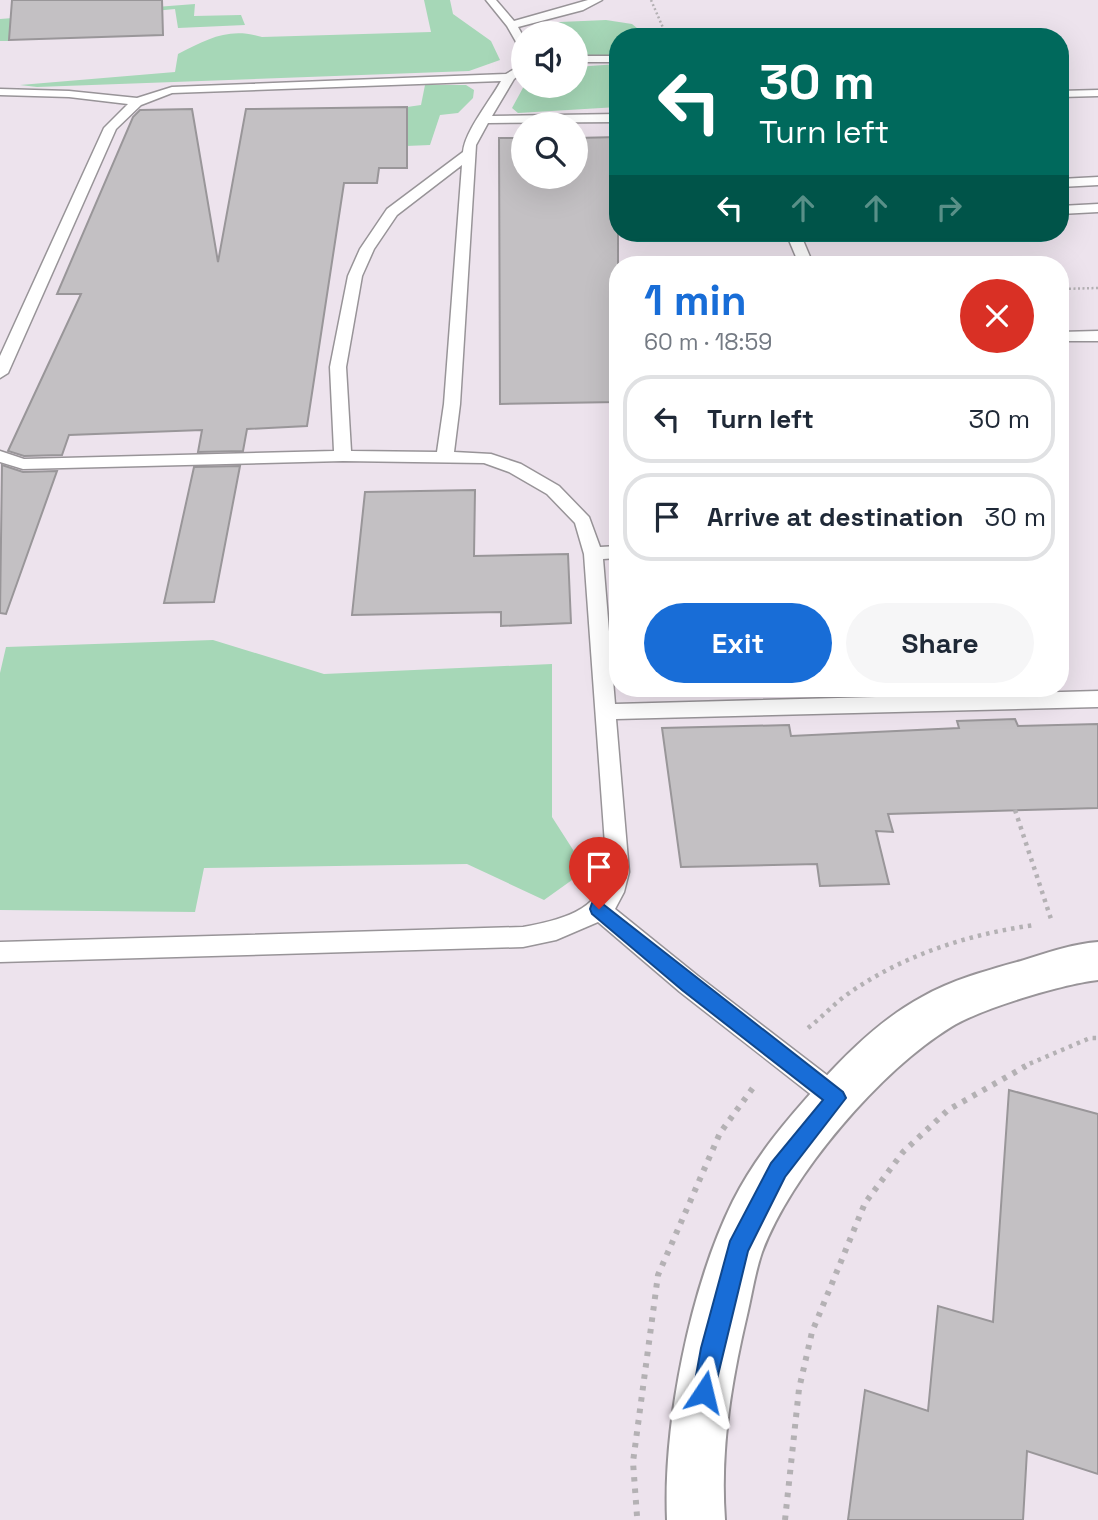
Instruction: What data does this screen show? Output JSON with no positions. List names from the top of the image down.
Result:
{
  "page": {
    "turn": ["30 m", "Turn left"],
    "heading": ["1 min", "60 m · 18:59"],
    "list": [
      {
        "name": "Turn left",
        "value": "30 m"
      },
      {
        "name": "Arrive at destination",
        "value": "30 m"
      }
    ],
    "buttons": ["Exit", "Share"]
  }
}
